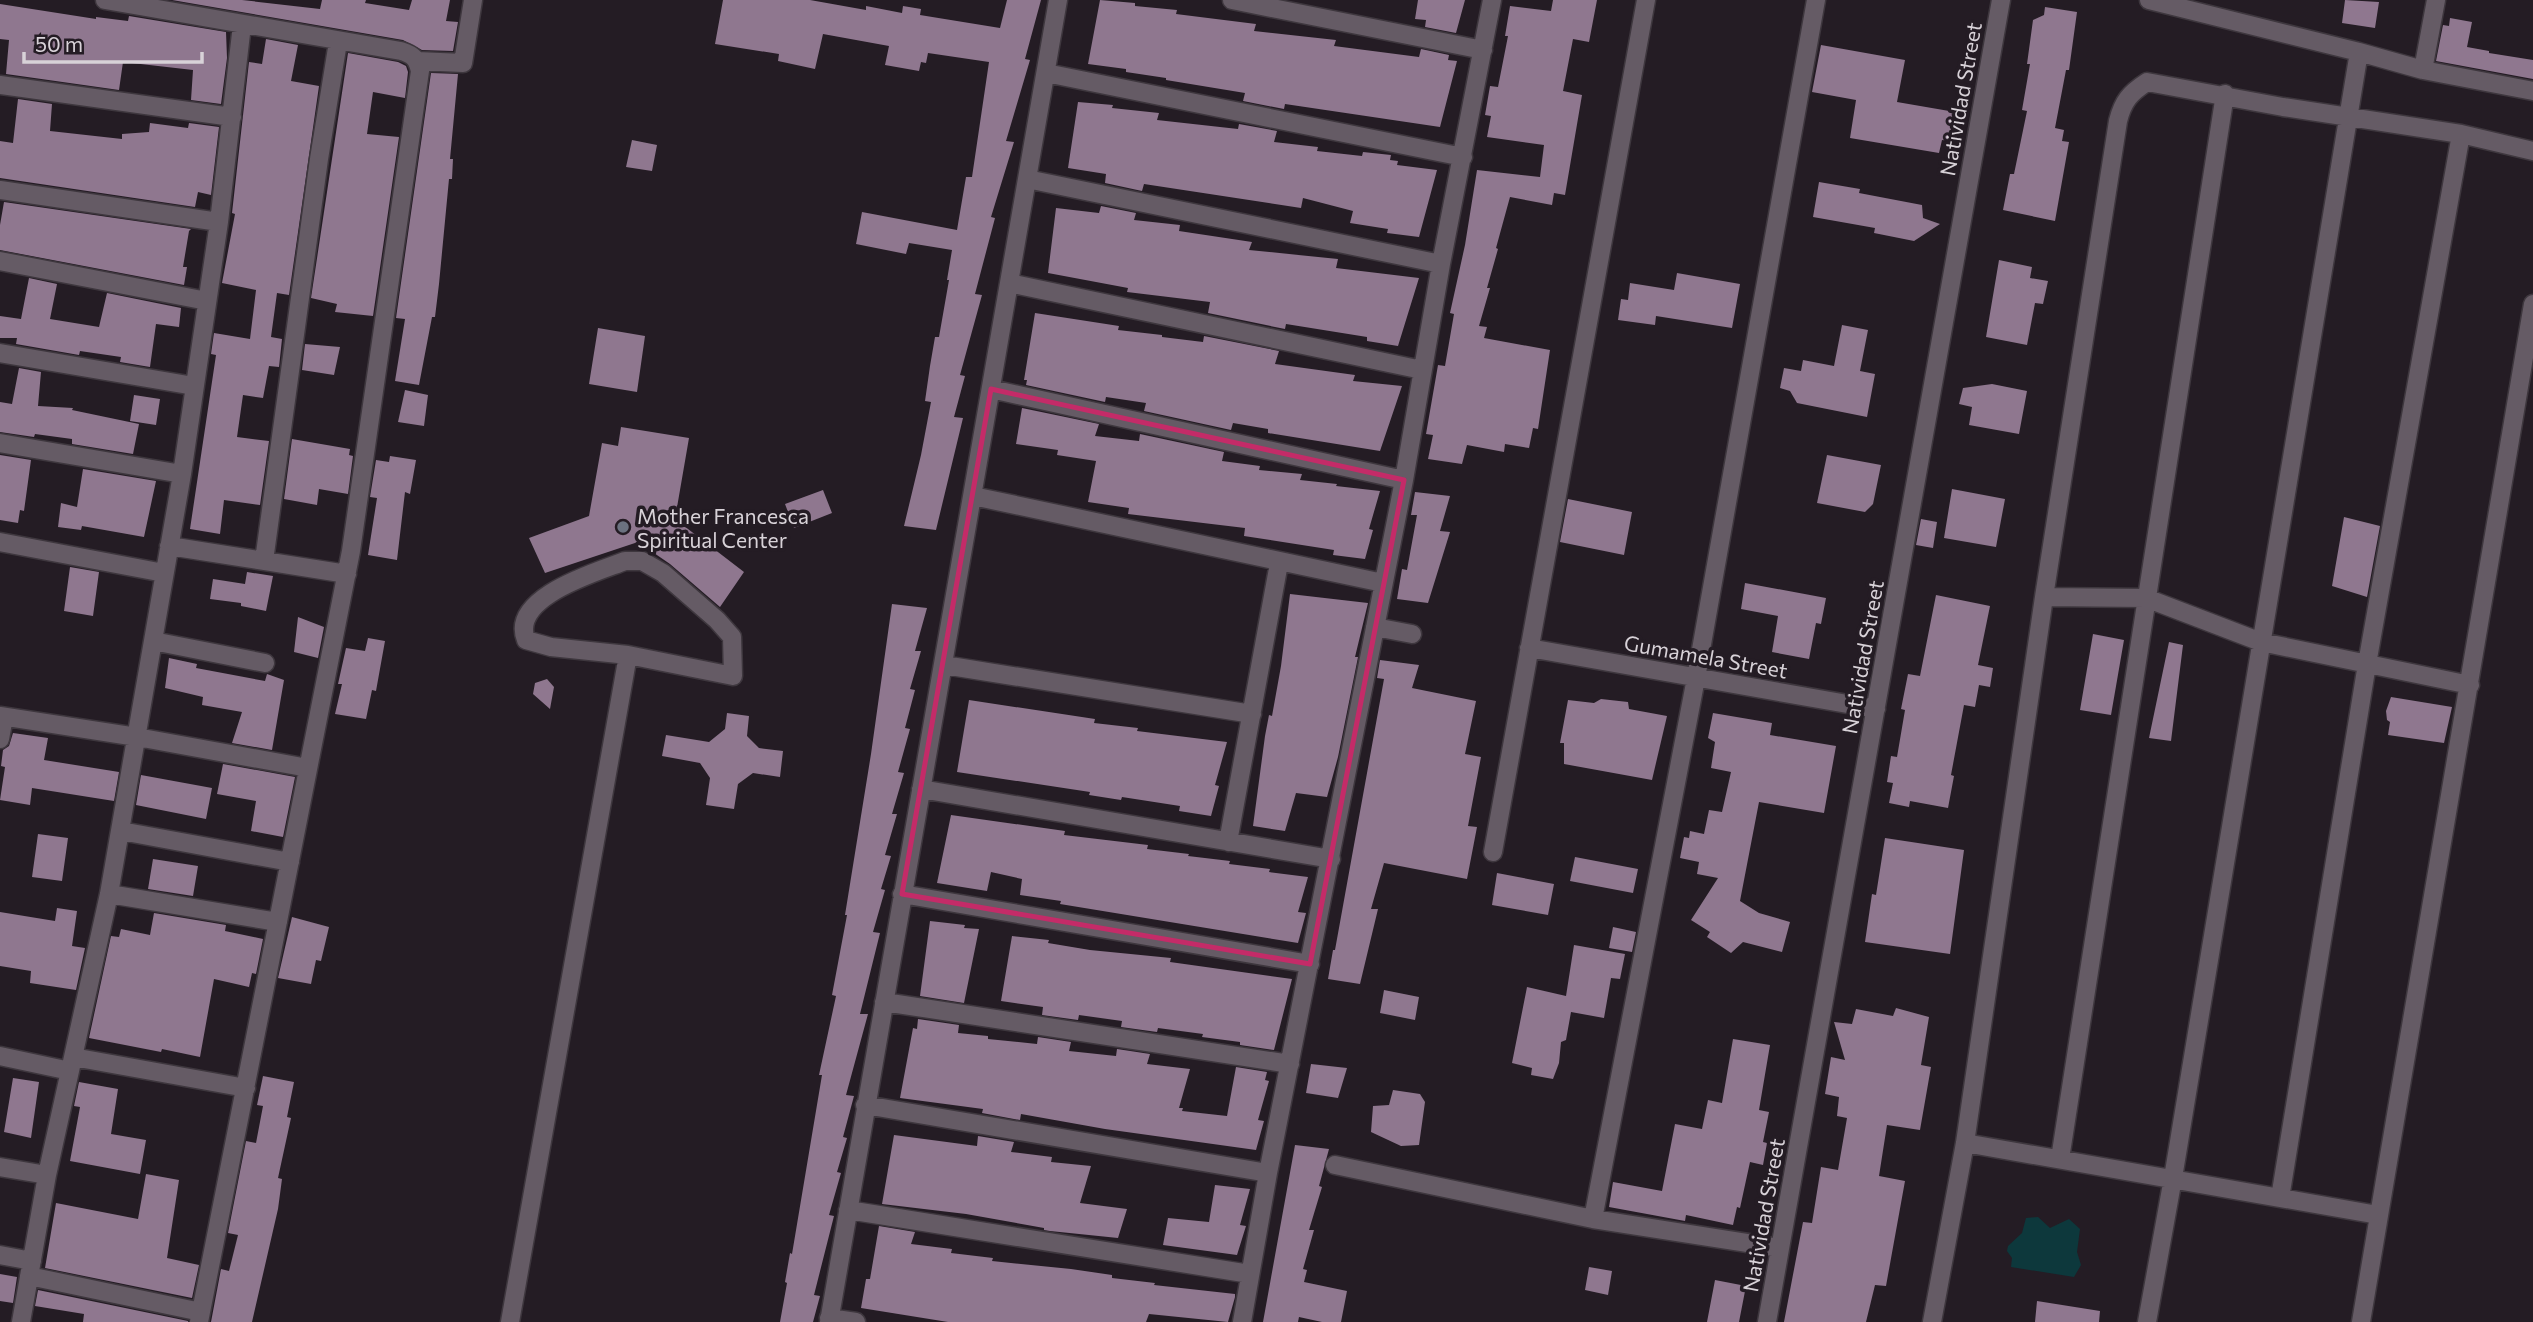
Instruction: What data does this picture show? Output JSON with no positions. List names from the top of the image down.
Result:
{
  "streets": {
    "street": ["Natividad Street", "Gumamela Street"]
  },
  "crossings": [
    ["Natividad Street", "Gumamela Street"]
  ],
  "places": ["Mother Francesca Spiritual Center"],
  "scale_bar": "50 m"
}
